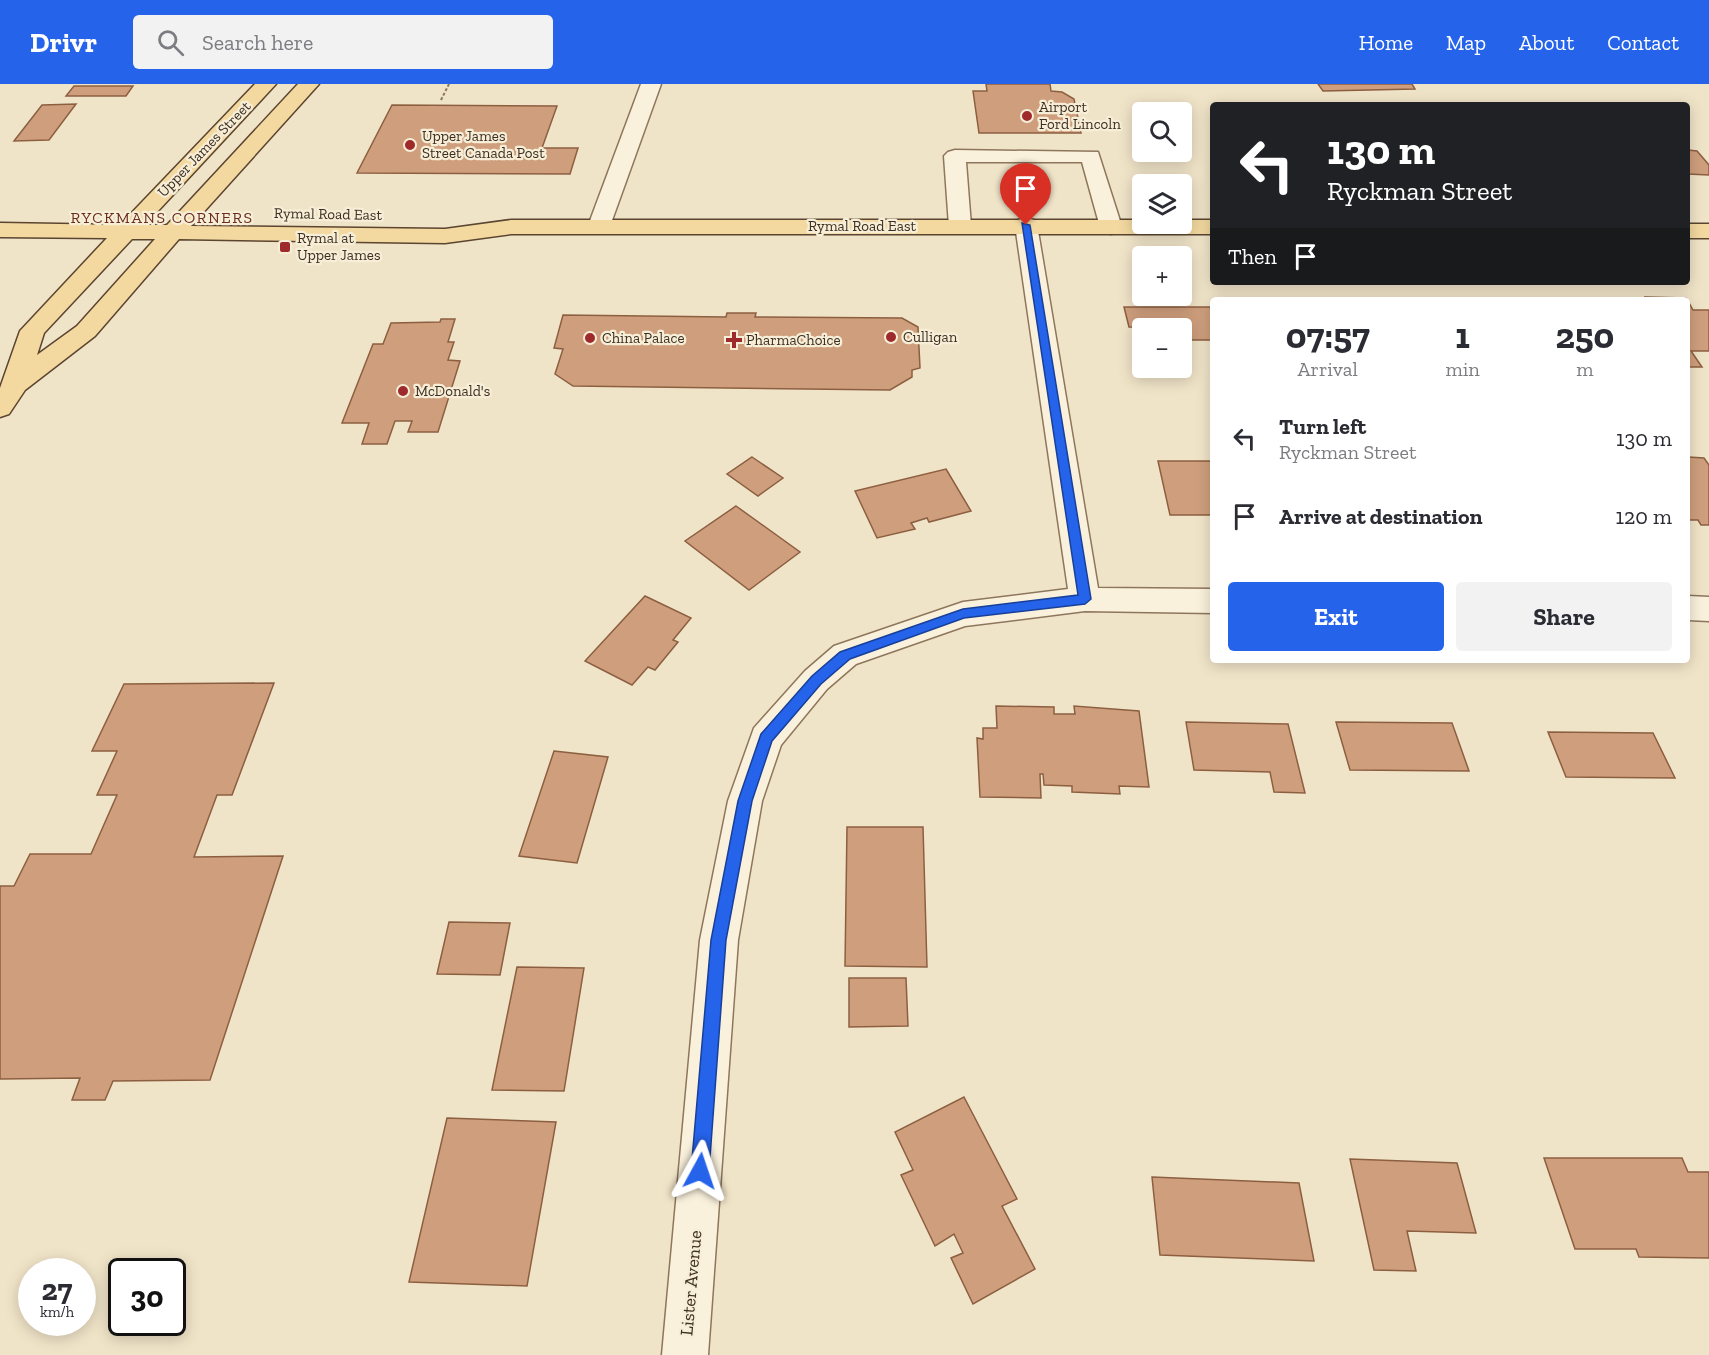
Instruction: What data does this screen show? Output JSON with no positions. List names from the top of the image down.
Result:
{
  "streets": {
    "main road": ["Upper James Street", "Rymal Road East"],
    "street": ["Lister Avenue"]
  },
  "crossings": [
    ["Upper James Street", "Rymal Road East"]
  ],
  "districts": ["RYCKMANS CORNERS"],
  "places": {
    "other": [
      "Airport Ford Lincoln",
      "Upper James Street Canada Post",
      "Culligan",
      "China Palace",
      "McDonald's"
    ],
    "transit": ["Rymal at Upper James"],
    "health": ["PharmaChoice"]
  },
  "page": {
    "header": "Drivr",
    "search": "Search here",
    "nav": [
      "Home",
      "Map",
      "About",
      "Contact"
    ],
    "map_buttons": ["+", "−"],
    "turn": ["130 m", "Ryckman Street"],
    "then": "Then",
    "eta": [
      "07:57",
      "Arrival",
      "1",
      "min",
      "250",
      "m"
    ],
    "list": [
      {
        "name": "Turn left",
        "note": "Ryckman Street",
        "value": "130 m"
      },
      {
        "name": "Arrive at destination",
        "value": "120 m"
      }
    ],
    "buttons": ["Exit", "Share"],
    "speed": "27 km/h",
    "limit": "30"
  }
}
